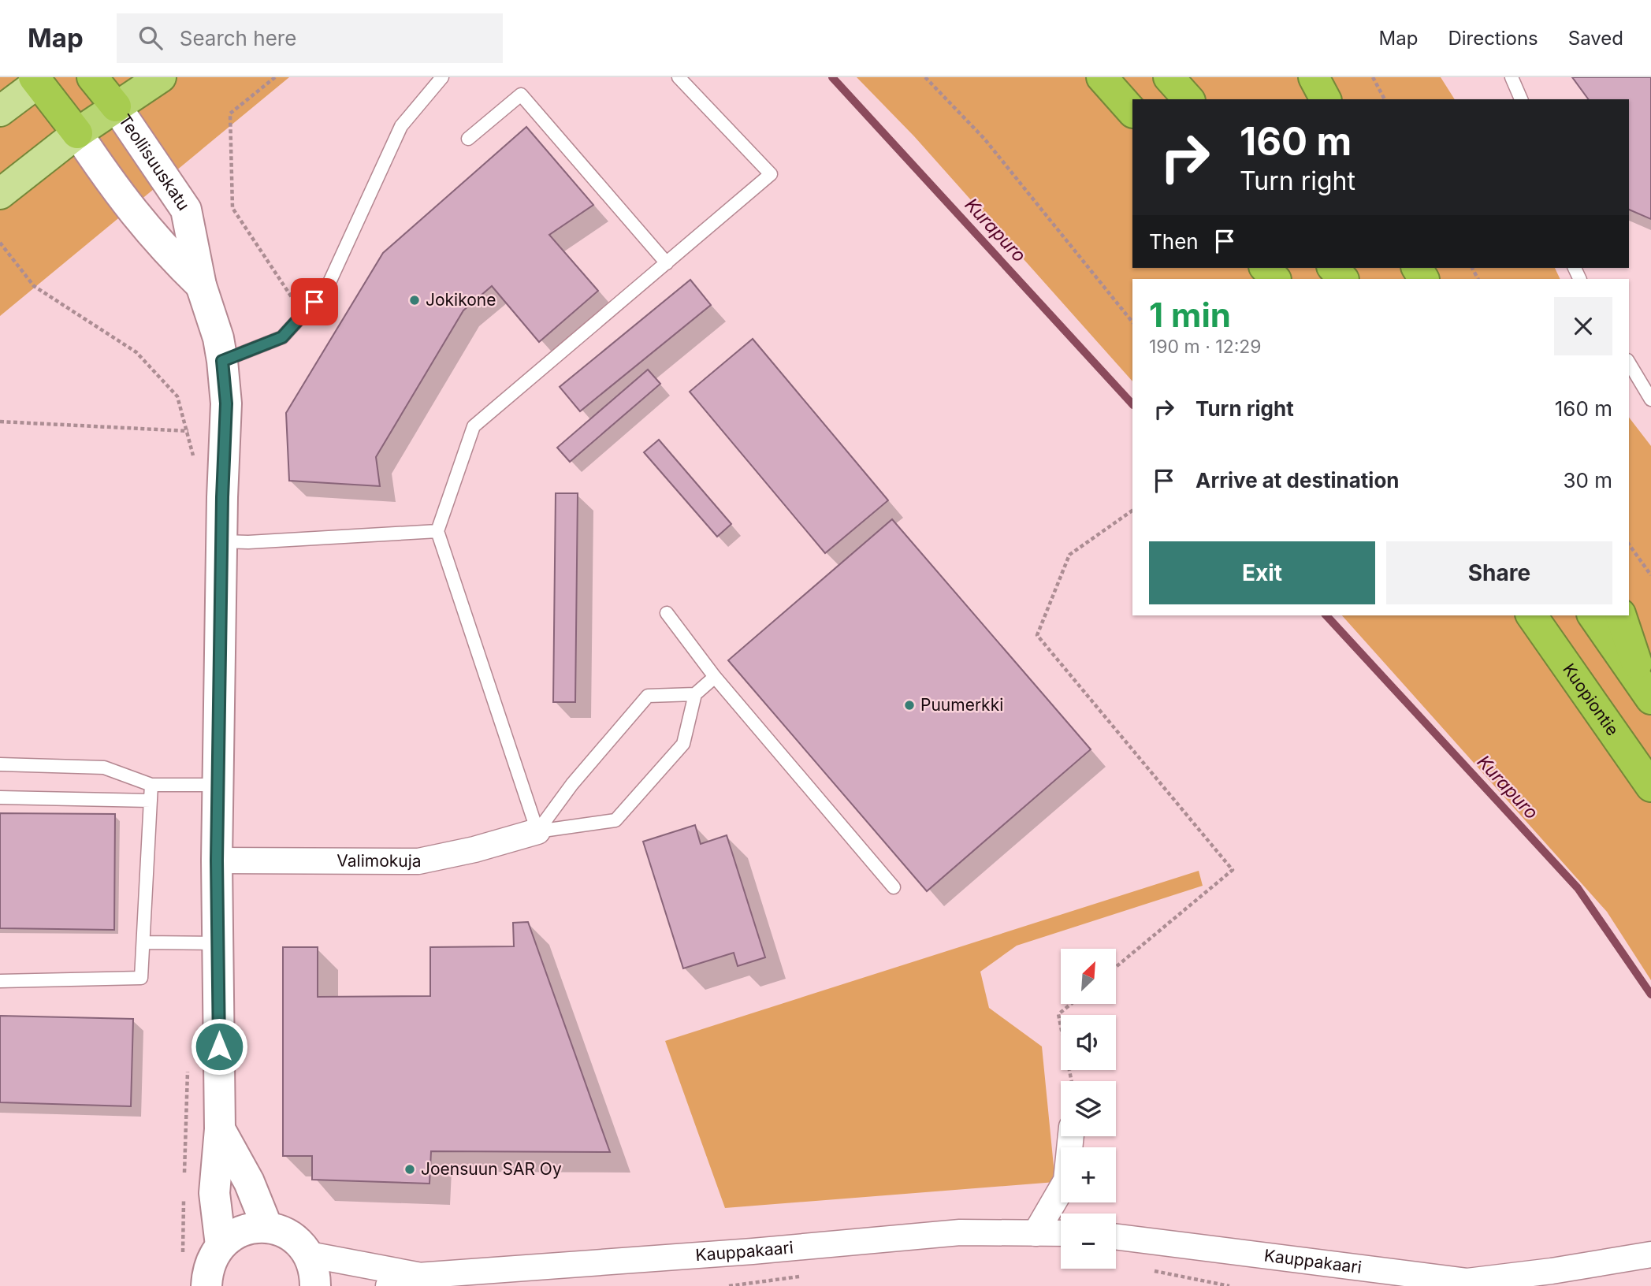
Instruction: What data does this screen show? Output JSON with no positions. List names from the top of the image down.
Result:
{
  "streets": {
    "highway": ["Kuopiontie"],
    "street": ["Teollisuuskatu", "Valimokuja", "Kauppakaari"]
  },
  "crossings": [
    ["Teollisuuskatu", "Valimokuja"]
  ],
  "water": ["Kurapuro"],
  "places": ["Jokikone", "Puumerkki", "Joensuun SAR Oy"],
  "north": "top right",
  "page": {
    "header": "Map",
    "search": "Search here",
    "nav": ["Map", "Directions", "Saved"],
    "turn": ["160 m", "Turn right"],
    "then": "Then",
    "heading": ["1 min", "190 m · 12:29"],
    "list": [
      {
        "name": "Turn right",
        "value": "160 m"
      },
      {
        "name": "Arrive at destination",
        "value": "30 m"
      }
    ],
    "buttons": ["Exit", "Share"],
    "map_buttons": ["+", "−"]
  }
}
